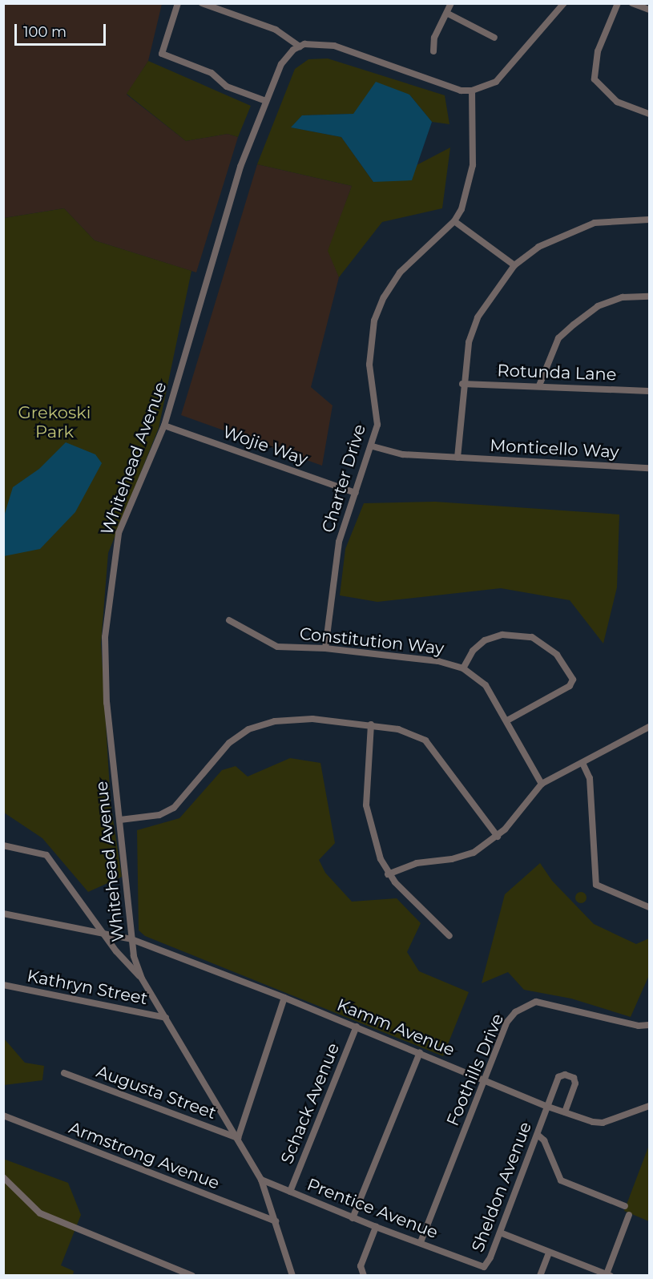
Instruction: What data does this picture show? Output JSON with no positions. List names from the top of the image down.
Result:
{
  "streets": {
    "street": [
      "Rotunda Lane",
      "Wojie Way",
      "Monticello Way",
      "Whitehead Avenue",
      "Charter Drive",
      "Constitution Way",
      "Kathryn Street",
      "Kamm Avenue",
      "Foothills Drive",
      "Augusta Street",
      "Schack Avenue",
      "Armstrong Avenue",
      "Sheldon Avenue",
      "Prentice Avenue"
    ]
  },
  "crossings": [
    ["Wojie Way", "Whitehead Avenue"],
    ["Wojie Way", "Charter Drive"],
    ["Monticello Way", "Charter Drive"],
    ["Whitehead Avenue", "Kathryn Street"],
    ["Whitehead Avenue", "Kamm Avenue"],
    ["Whitehead Avenue", "Augusta Street"],
    ["Whitehead Avenue", "Armstrong Avenue"],
    ["Whitehead Avenue", "Prentice Avenue"],
    ["Charter Drive", "Constitution Way"],
    ["Kamm Avenue", "Foothills Drive"],
    ["Kamm Avenue", "Schack Avenue"],
    ["Kamm Avenue", "Sheldon Avenue"],
    ["Foothills Drive", "Prentice Avenue"],
    ["Schack Avenue", "Prentice Avenue"],
    ["Sheldon Avenue", "Prentice Avenue"]
  ],
  "parks": ["Grekoski Park"],
  "scale_bar": "100 m"
}
